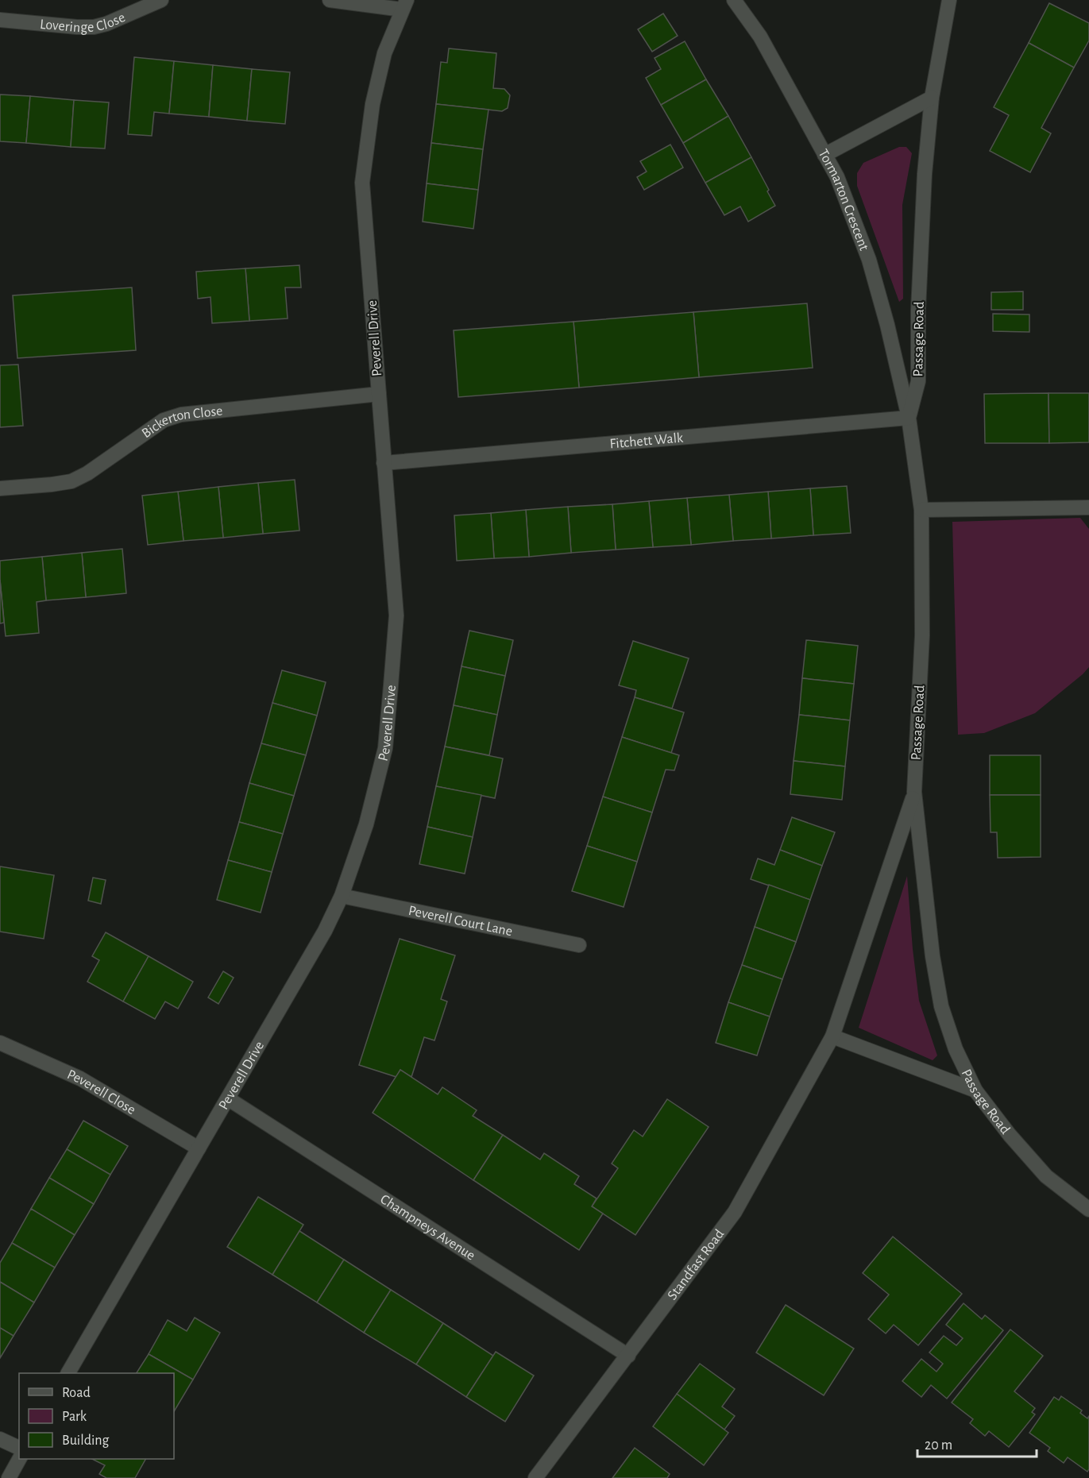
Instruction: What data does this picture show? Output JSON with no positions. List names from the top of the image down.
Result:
{
  "streets": {
    "street": [
      "Loveringe Close",
      "Tormarton Crescent",
      "Peverell Drive",
      "Passage Road",
      "Bickerton Close",
      "Fitchett Walk",
      "Peverell Court Lane",
      "Peverell Close",
      "Champneys Avenue",
      "Standfast Road"
    ]
  },
  "crossings": [
    ["Tormarton Crescent", "Passage Road"],
    ["Tormarton Crescent", "Fitchett Walk"],
    ["Peverell Drive", "Bickerton Close"],
    ["Peverell Drive", "Fitchett Walk"],
    ["Peverell Drive", "Peverell Court Lane"],
    ["Peverell Drive", "Peverell Close"],
    ["Peverell Drive", "Champneys Avenue"],
    ["Passage Road", "Fitchett Walk"],
    ["Passage Road", "Standfast Road"],
    ["Champneys Avenue", "Standfast Road"]
  ],
  "legend": ["Road", "Park", "Building"],
  "scale_bar": "20 m"
}
